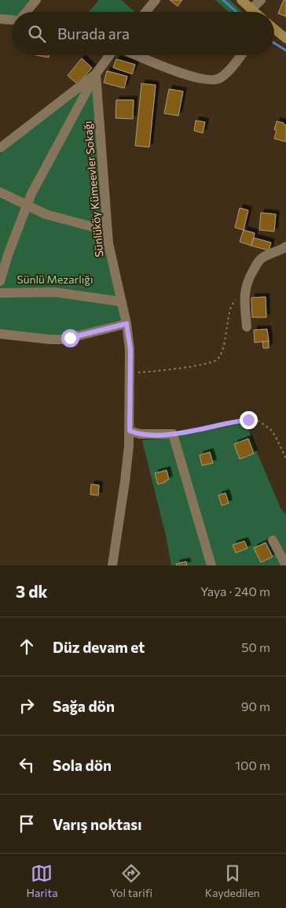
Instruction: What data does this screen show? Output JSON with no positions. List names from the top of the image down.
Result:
{
  "streets": {
    "street": ["Sünlüköy Kümeevler Sokağı"]
  },
  "parks": ["Sünlü Mezarlığı"],
  "page": {
    "search": "Burada ara",
    "heading": ["3 dk", "Yaya · 240 m"],
    "list": [
      ["Düz devam et", "50 m"],
      ["Sağa dön", "90 m"],
      ["Sola dön", "100 m"],
      "Varış noktası"
    ],
    "nav": ["Harita", "Yol tarifi", "Kaydedilen"]
  }
}
